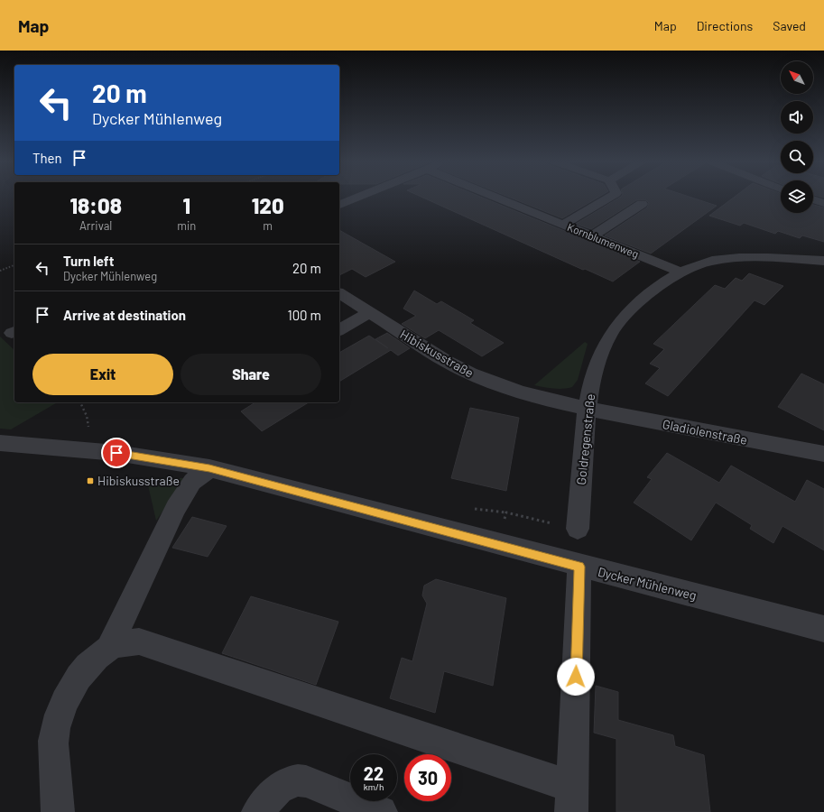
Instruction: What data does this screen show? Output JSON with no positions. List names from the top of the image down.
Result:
{
  "streets": {
    "street": [
      "Kornblumenweg",
      "Hibiskusstraße",
      "Gladiolenstraße",
      "Goldregenstraße",
      "Dycker Mühlenweg"
    ]
  },
  "crossings": [
    ["Kornblumenweg", "Goldregenstraße"],
    ["Hibiskusstraße", "Gladiolenstraße"],
    ["Hibiskusstraße", "Goldregenstraße"],
    ["Gladiolenstraße", "Goldregenstraße"]
  ],
  "places": {
    "transit": ["Hibiskusstraße"]
  },
  "north": "top left",
  "page": {
    "header": "Map",
    "nav": ["Map", "Directions", "Saved"],
    "turn": ["20 m", "Dycker Mühlenweg"],
    "then": "Then",
    "eta": [
      "18:08",
      "Arrival",
      "1",
      "min",
      "120",
      "m"
    ],
    "list": [
      {
        "name": "Turn left",
        "note": "Dycker Mühlenweg",
        "value": "20 m"
      },
      {
        "name": "Arrive at destination",
        "value": "100 m"
      }
    ],
    "buttons": ["Exit", "Share"],
    "speed": "22 km/h",
    "limit": "30"
  }
}
